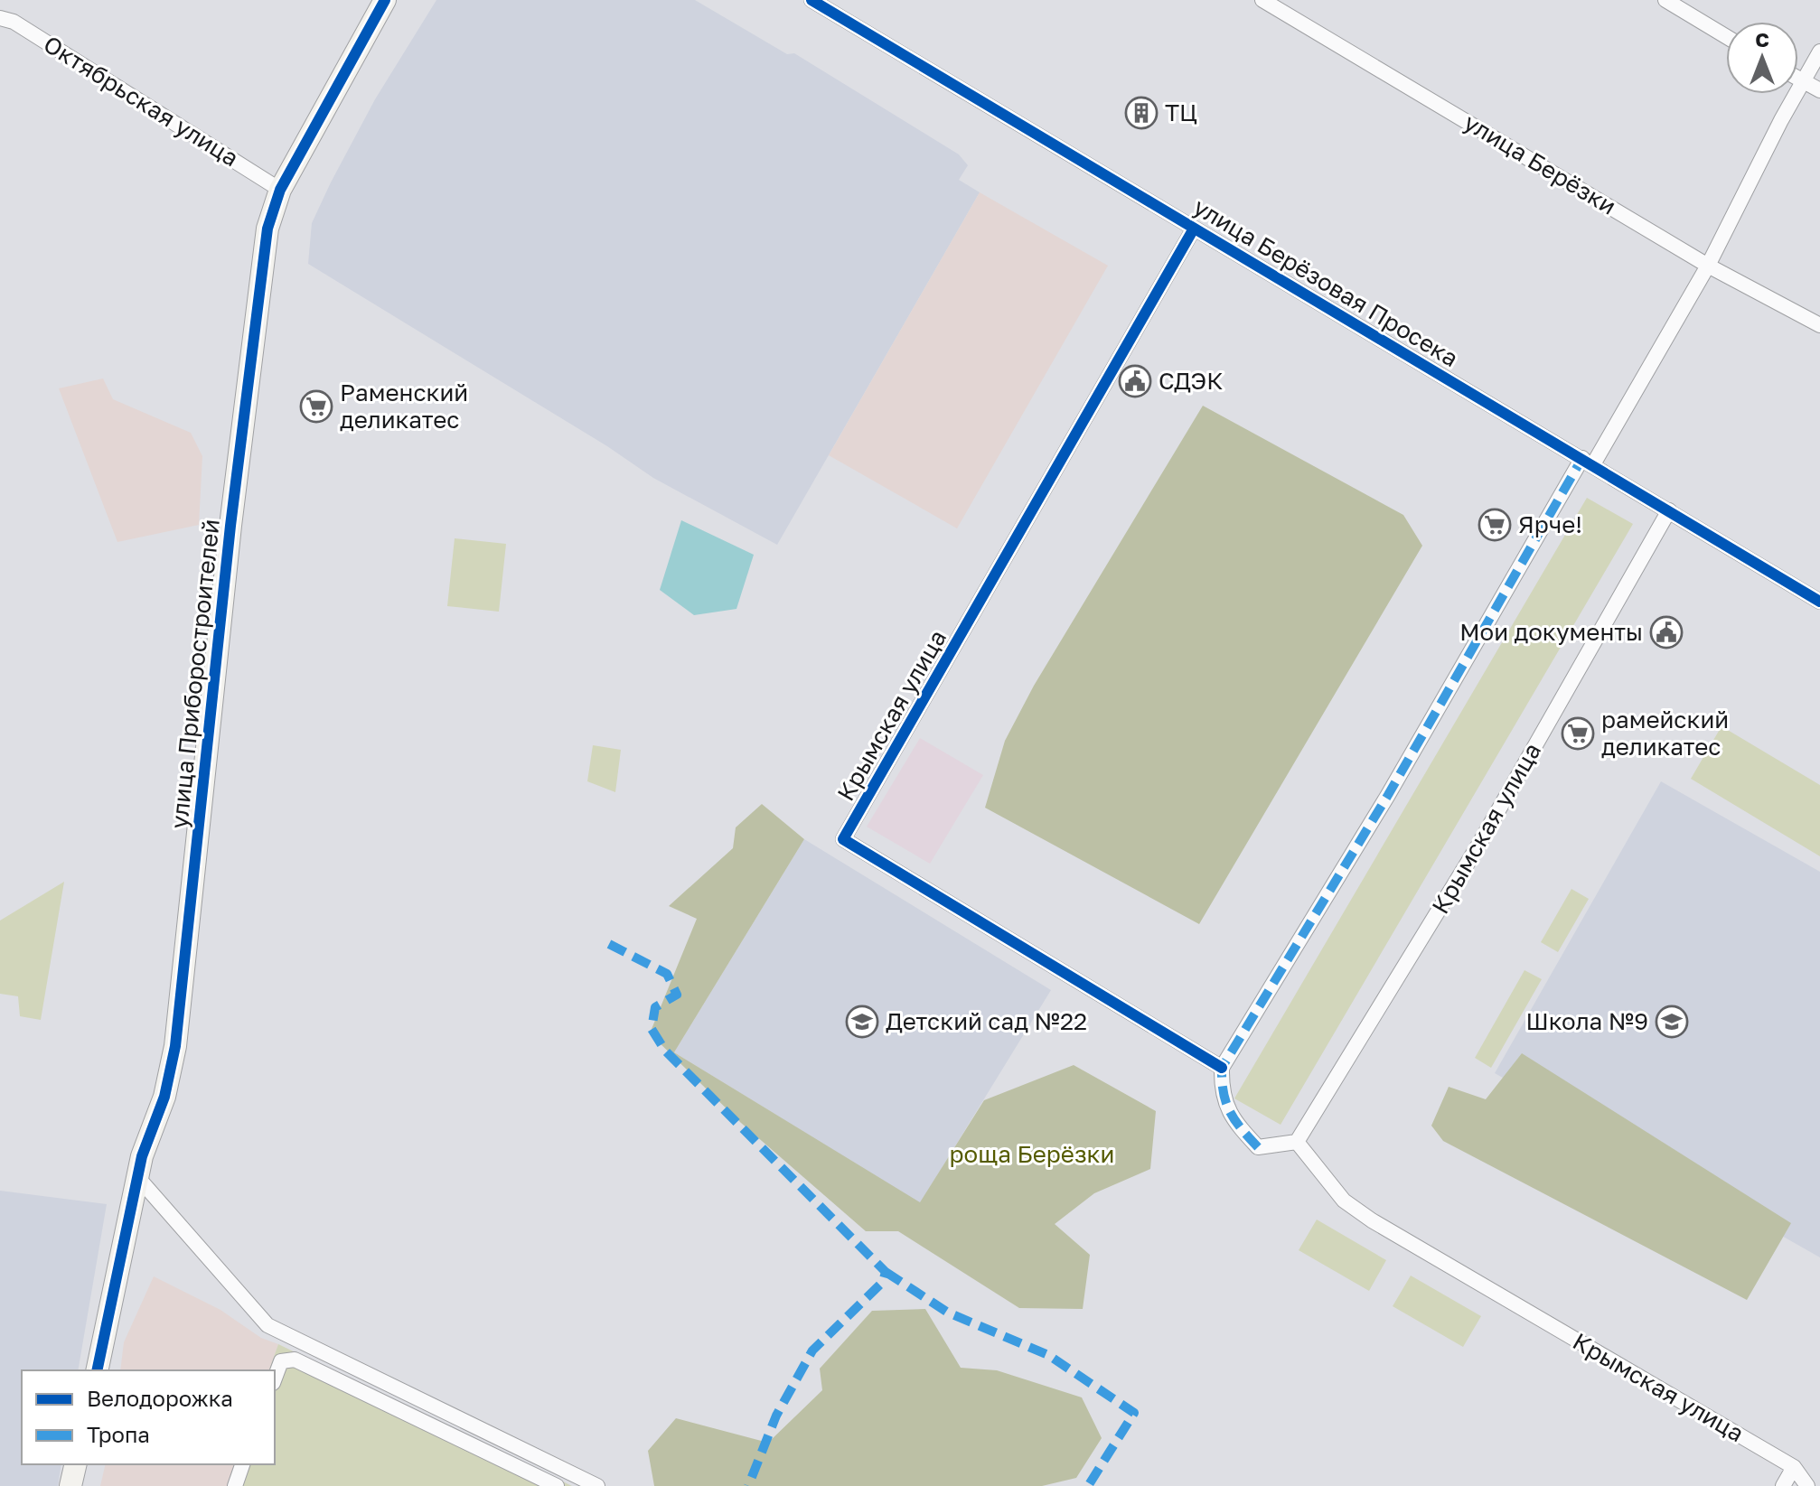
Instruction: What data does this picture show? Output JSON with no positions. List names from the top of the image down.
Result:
{
  "streets": {
    "street": [
      "Октябрьская улица",
      "улица Берёзки",
      "улица Берёзовая Просека",
      "улица Приборостроителей",
      "Крымская улица"
    ]
  },
  "crossings": [
    ["Октябрьская улица", "улица Приборостроителей"],
    ["улица Берёзовая Просека", "Крымская улица"]
  ],
  "parks": ["роща Берёзки"],
  "places": {
    "building": ["ТЦ"],
    "public building": ["СДЭК", "Мои документы"],
    "supermarket": ["Раменский деликатес", "Ярче!", "рамейский деликатес"],
    "school or university": ["Детский сад №22", "Школа №9"]
  },
  "legend": ["Велодорожка", "Тропа"],
  "north": "top"
}
